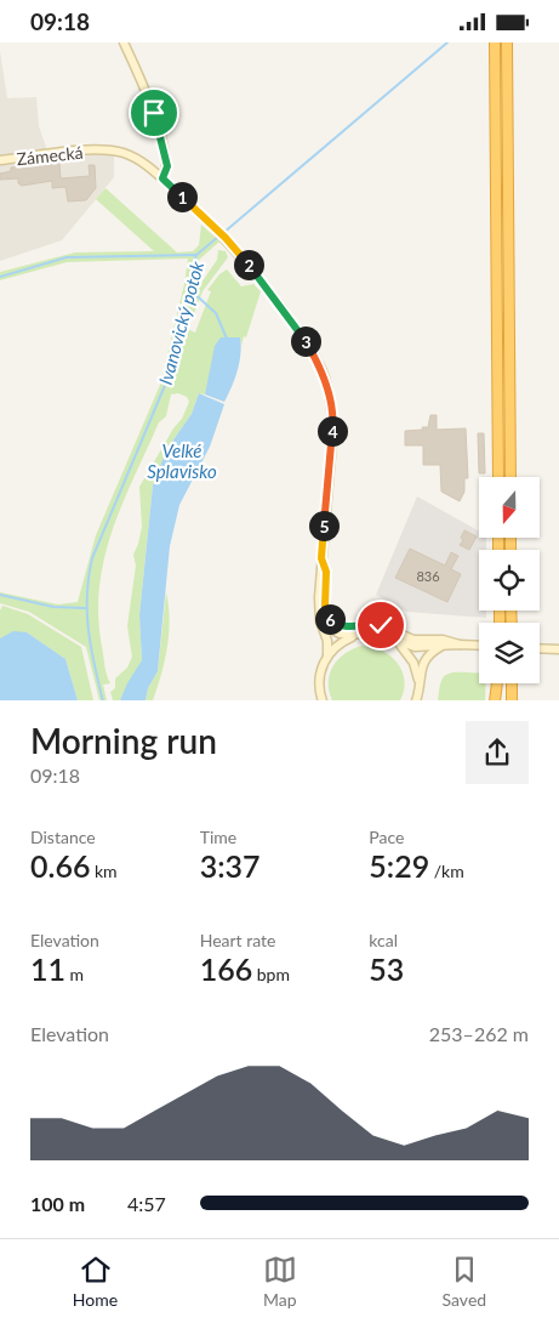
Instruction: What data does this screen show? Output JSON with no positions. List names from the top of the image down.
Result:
{
  "streets": {
    "street": ["Zámecká"]
  },
  "water": ["Ivanovický potok", "Velké Splavisko"],
  "house_numbers": ["836"],
  "north": "bottom",
  "page": {
    "status": "09:18",
    "pins": [
      "1",
      "2",
      "3",
      "4",
      "5",
      "6"
    ],
    "heading": ["Morning run", "09:18"],
    "stats": [
      ["Distance", "0.66 km"],
      ["Time", "3:37"],
      ["Pace", "5:29 /km"],
      ["Elevation", "11 m"],
      ["Heart rate", "166 bpm"],
      ["kcal", "53"]
    ],
    "chart": ["Elevation", "253–262 m"],
    "list": [
      {
        "name": "100 m",
        "note": "4:57"
      }
    ],
    "tabs": ["Home", "Map", "Saved"]
  }
}
